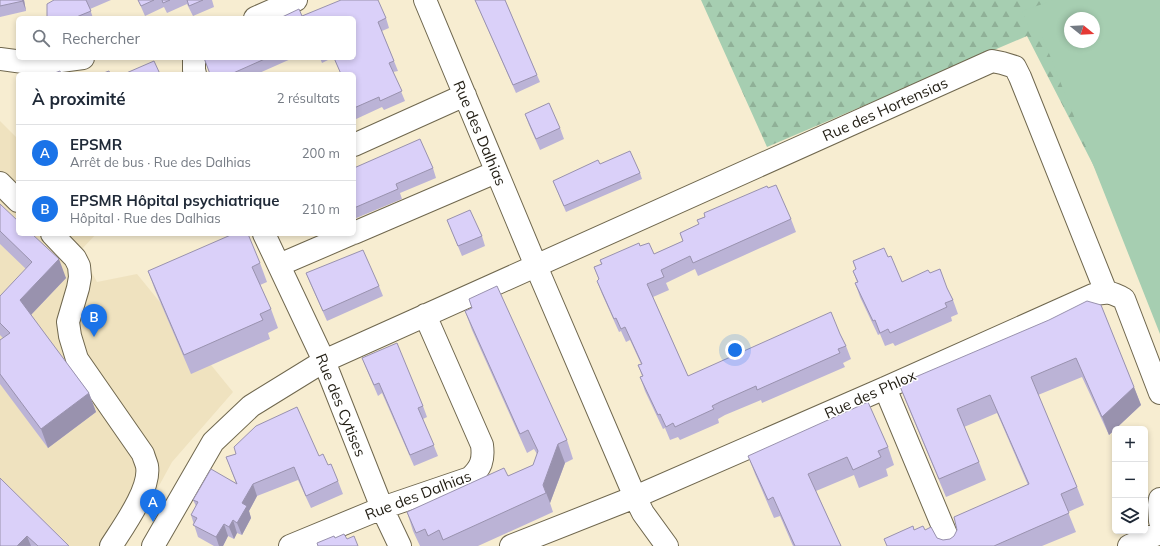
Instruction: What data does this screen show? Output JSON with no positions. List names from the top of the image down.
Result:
{
  "streets": {
    "street": [
      "Rue des Hortensias",
      "Rue des Dalhias",
      "Rue des Phlox",
      "Rue des Cytises"
    ]
  },
  "crossings": [
    ["Rue des Hortensias", "Rue des Dalhias"],
    ["Rue des Hortensias", "Rue des Phlox"],
    ["Rue des Dalhias", "Rue des Phlox"],
    ["Rue des Dalhias", "Rue des Cytises"]
  ],
  "north": "right",
  "page": {
    "search": "Rechercher",
    "heading": ["À proximité", "2 résultats"],
    "list": [
      {
        "mark": "A",
        "name": "EPSMR",
        "note": "Arrêt de bus · Rue des Dalhias",
        "value": "200 m"
      },
      {
        "mark": "B",
        "name": "EPSMR Hôpital psychiatrique",
        "note": "Hôpital · Rue des Dalhias",
        "value": "210 m"
      }
    ],
    "pins": ["B", "A"],
    "map_buttons": ["+", "−"]
  }
}
